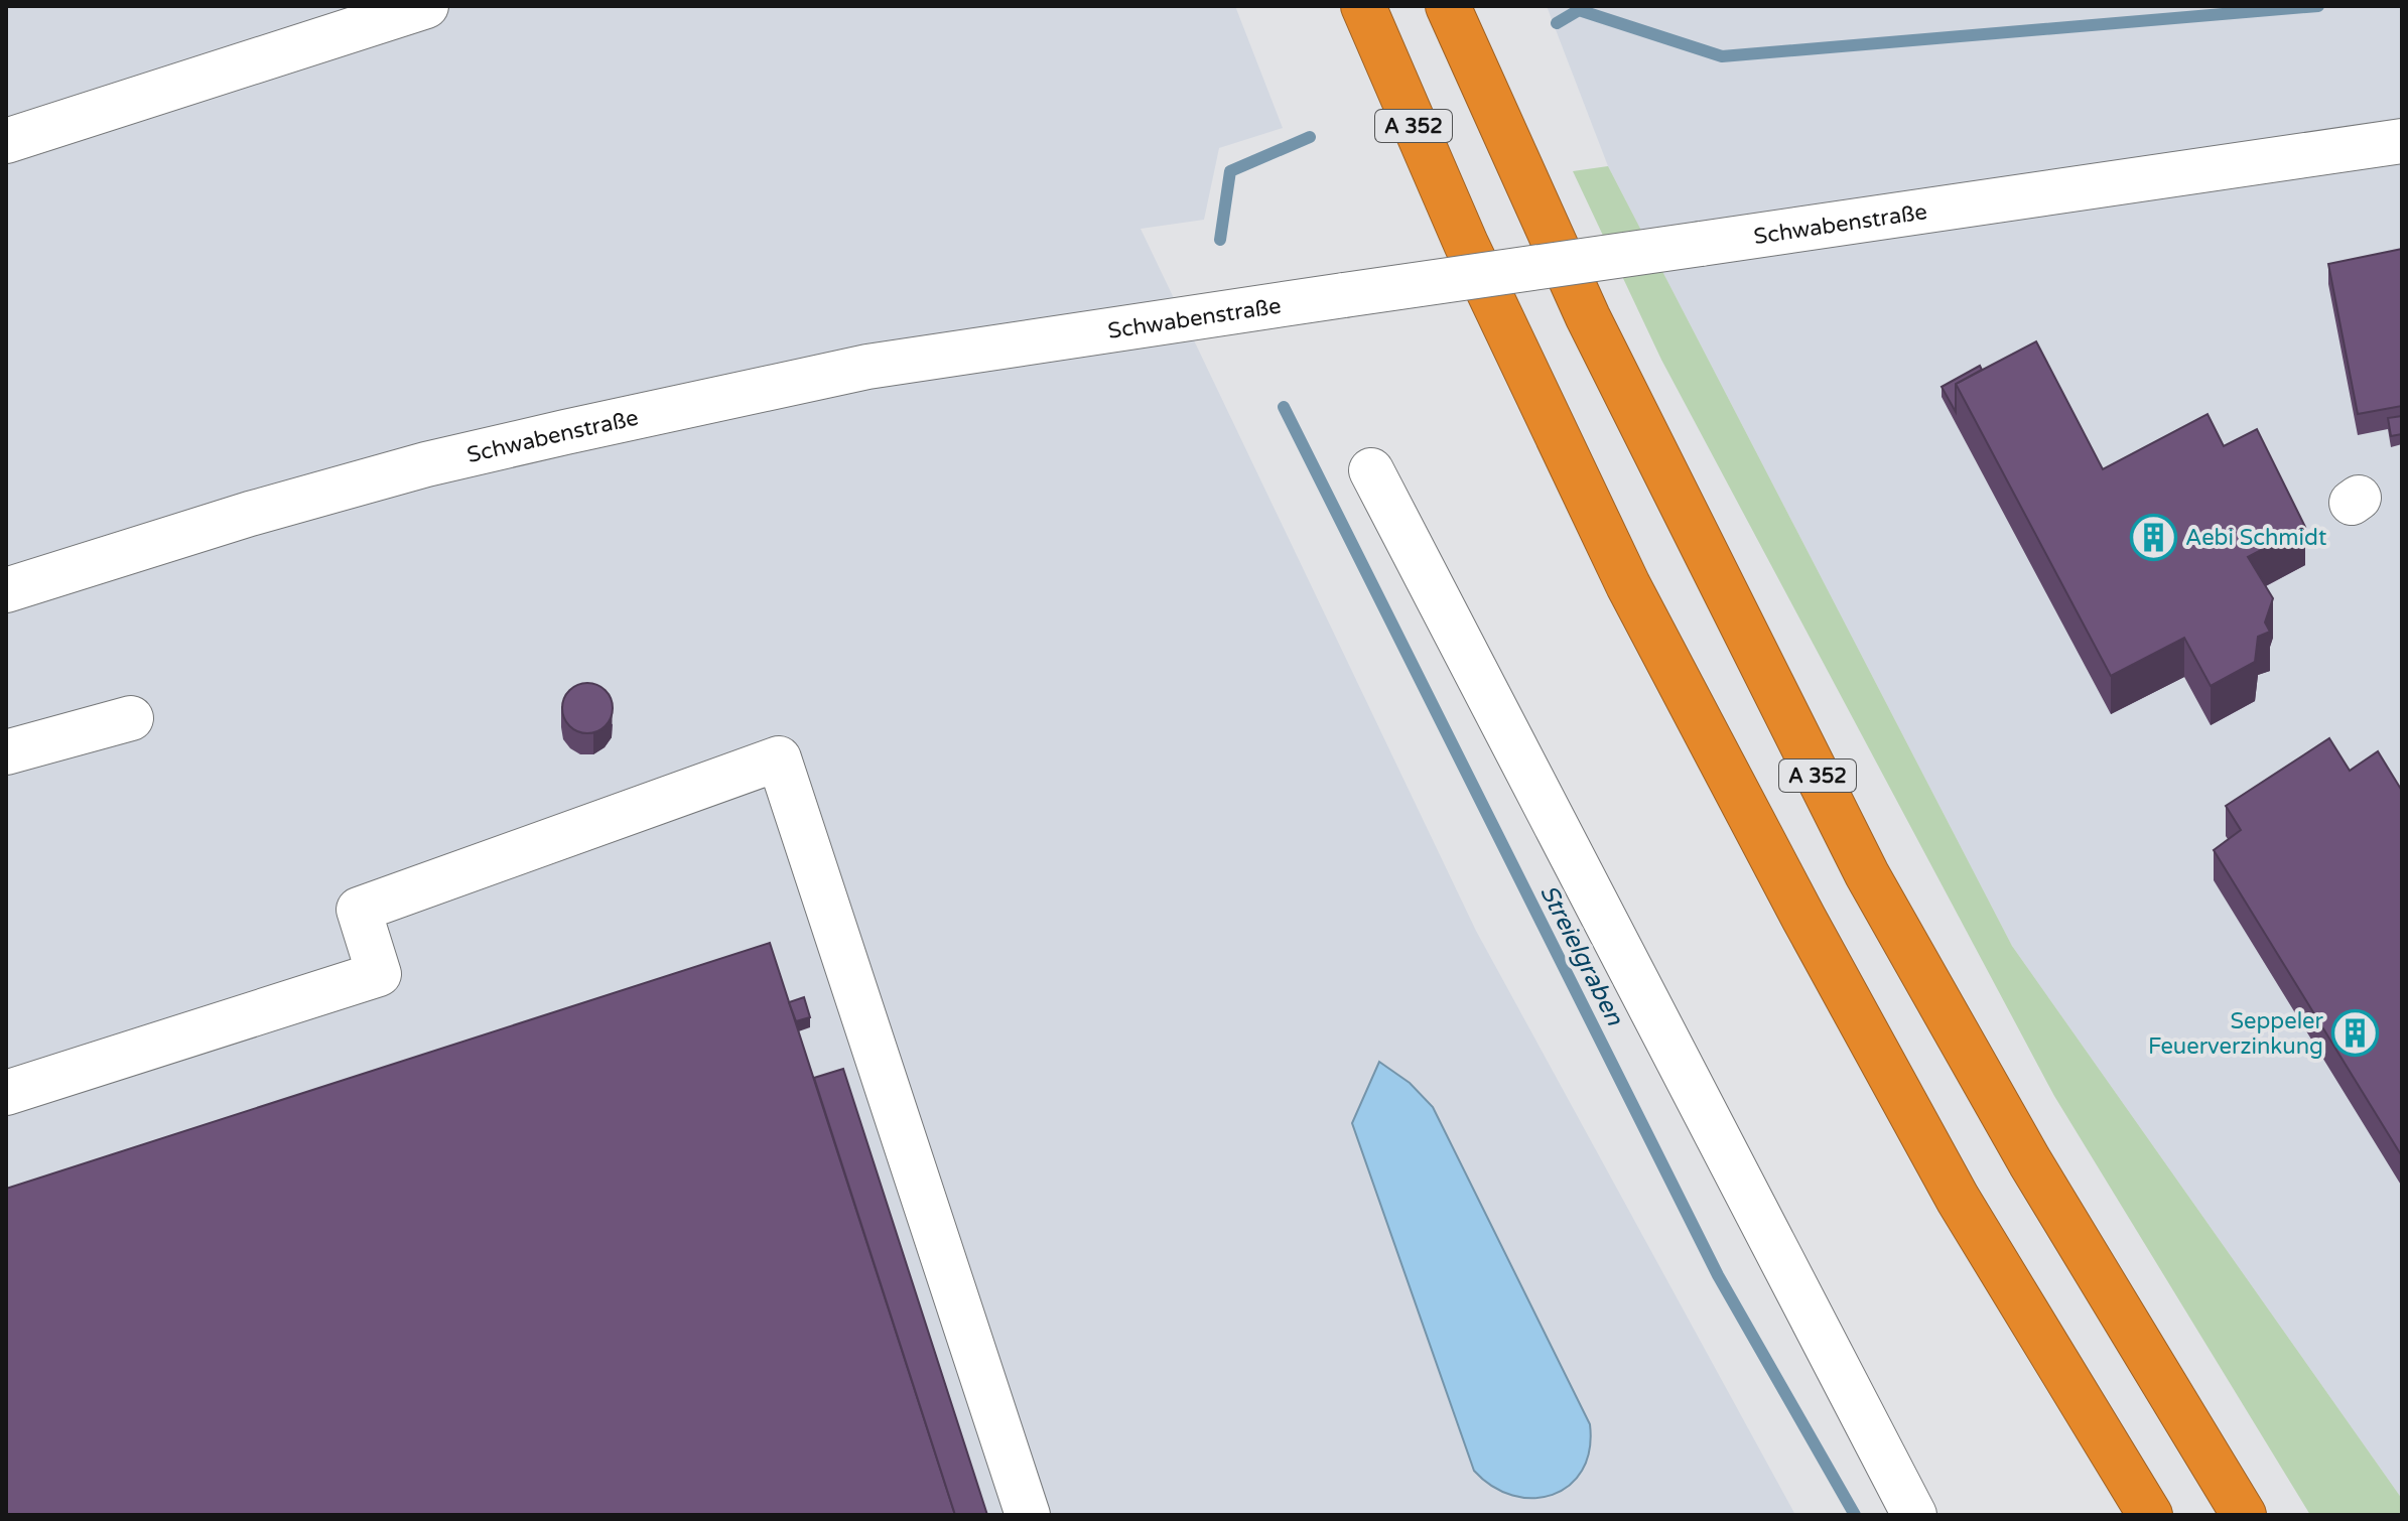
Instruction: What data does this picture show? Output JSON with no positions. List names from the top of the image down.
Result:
{
  "streets": {
    "highway": ["A 352"],
    "street": ["Schwabenstraße"]
  },
  "water": ["Streielgraben"],
  "places": {
    "building": ["Aebi Schmidt", "Seppeler Feuerverzinkung"]
  }
}
